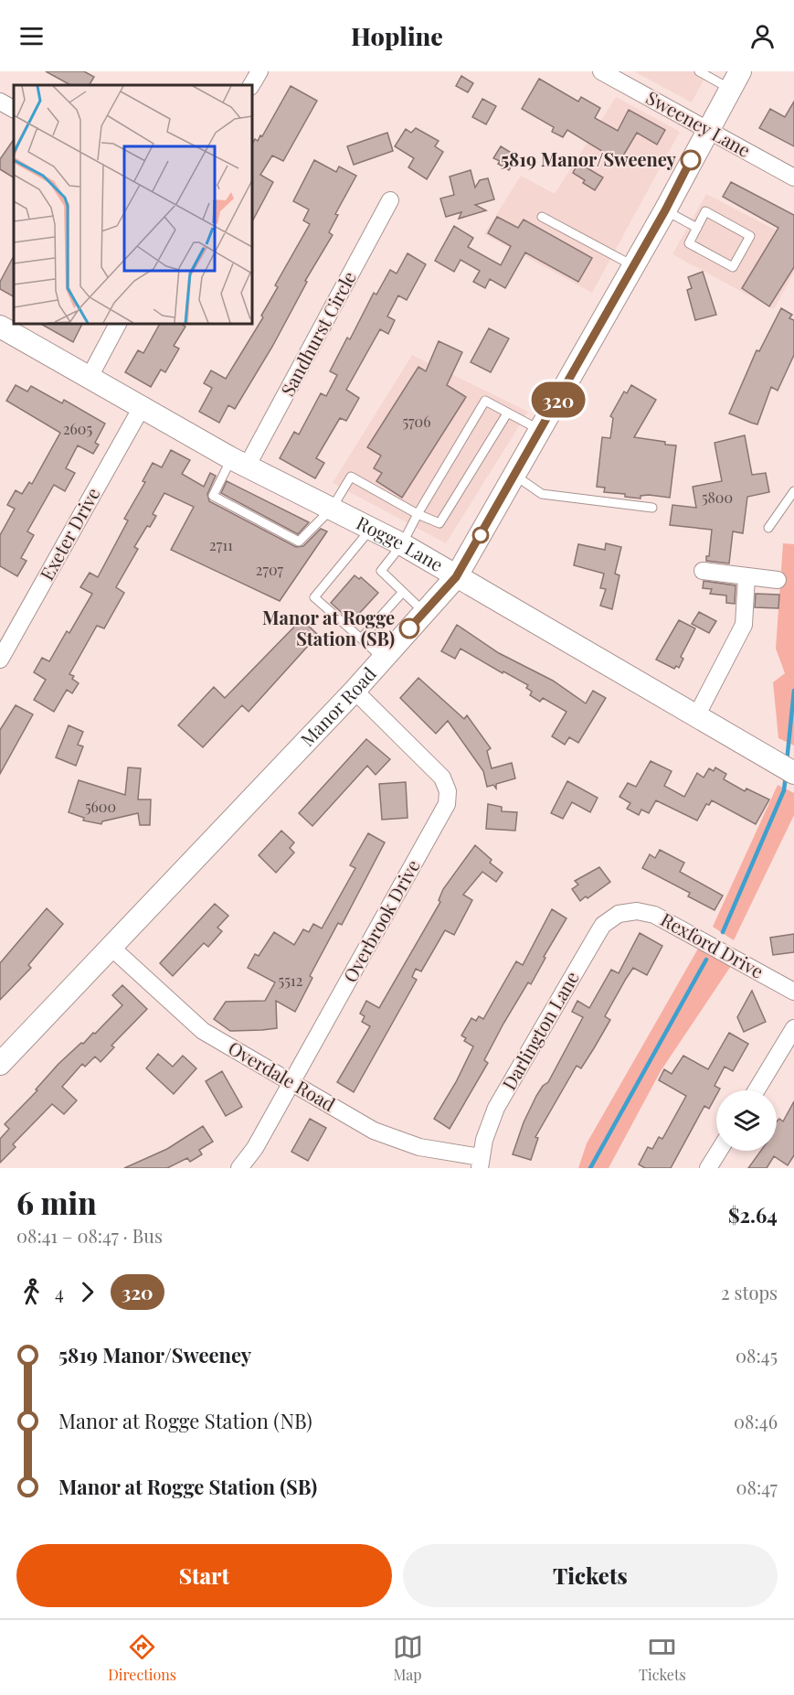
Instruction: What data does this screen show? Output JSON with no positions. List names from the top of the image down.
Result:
{
  "streets": {
    "main road": ["Rogge Lane", "Manor Road"],
    "street": [
      "Sweeney Lane",
      "Sandhurst Circle",
      "Exeter Drive",
      "Overbrook Drive",
      "Rexford Drive",
      "Darlington Lane",
      "Overdale Road"
    ]
  },
  "crossings": [
    ["Sweeney Lane", "Manor Road"],
    ["Sandhurst Circle", "Rogge Lane"],
    ["Exeter Drive", "Rogge Lane"],
    ["Rogge Lane", "Manor Road"],
    ["Manor Road", "Overbrook Drive"],
    ["Manor Road", "Overdale Road"],
    ["Overbrook Drive", "Overdale Road"],
    ["Rexford Drive", "Darlington Lane"],
    ["Darlington Lane", "Overdale Road"]
  ],
  "places": ["5819 Manor/Sweeney", "Manor at Rogge Station (SB)"],
  "lines": ["bus line 320"],
  "house_numbers": [
    "5706",
    "2605",
    "5800",
    "2711",
    "2707",
    "5600",
    "5512"
  ],
  "page": {
    "header": "Hopline",
    "on_map": "320",
    "heading": ["6 min", "08:41 – 08:47 · Bus", "$2.64"],
    "legs": ["4", "320", "2 stops"],
    "list": [
      {
        "name": "5819 Manor/Sweeney",
        "value": "08:45"
      },
      {
        "name": "Manor at Rogge Station (NB)",
        "value": "08:46"
      },
      {
        "name": "Manor at Rogge Station (SB)",
        "value": "08:47"
      }
    ],
    "buttons": ["Start", "Tickets"],
    "tabs": ["Directions", "Map", "Tickets"]
  }
}
